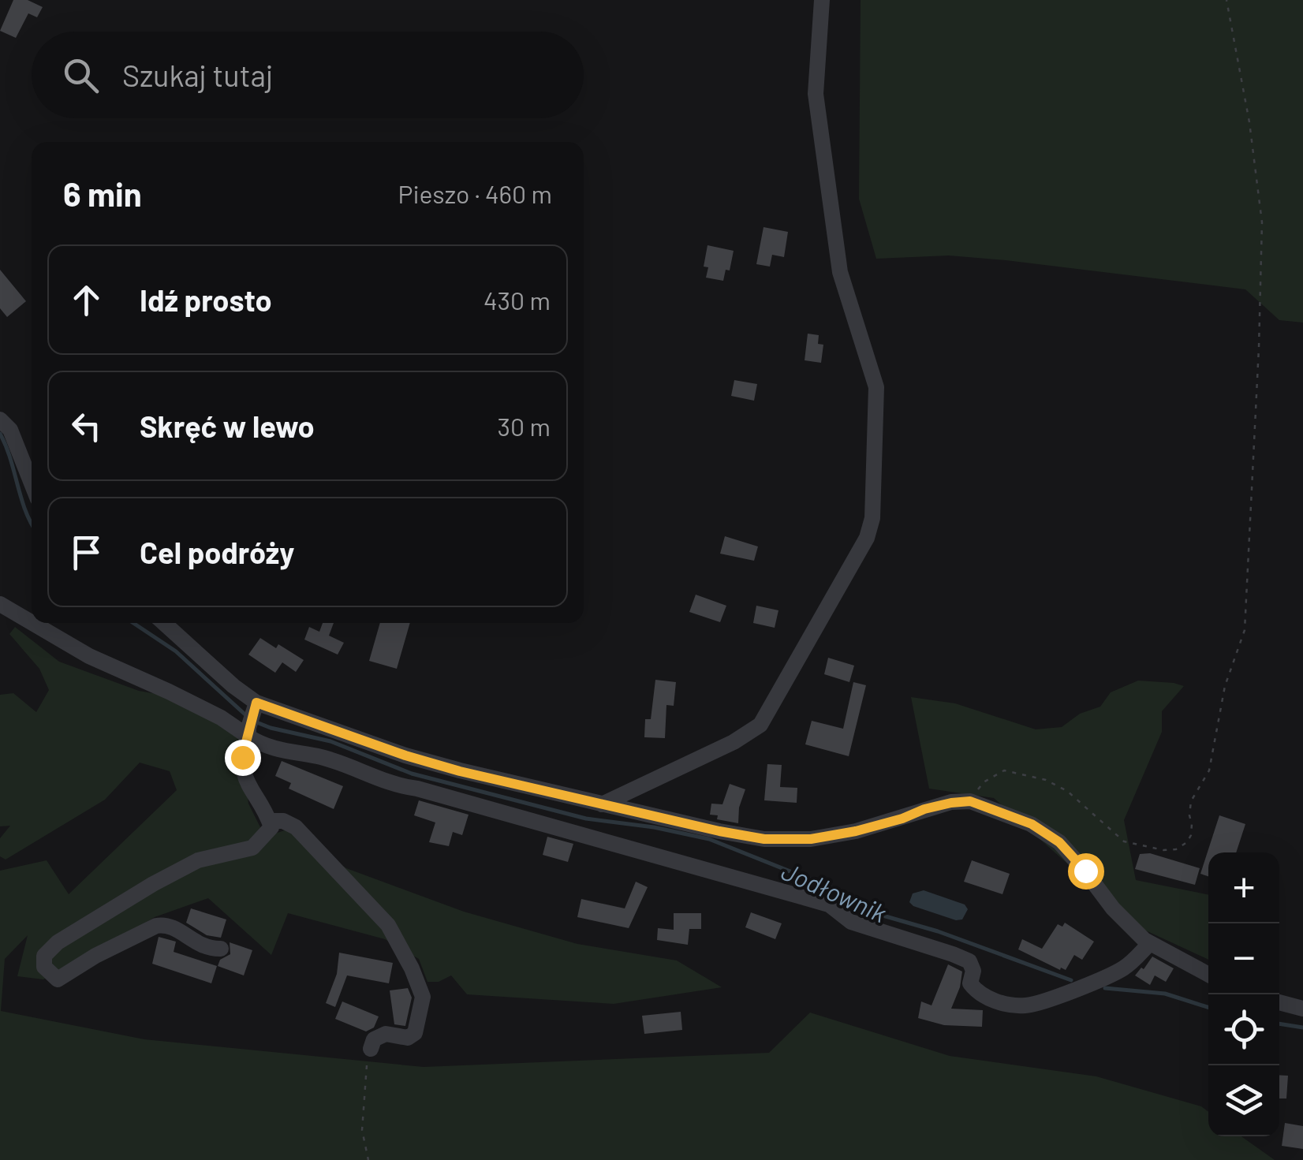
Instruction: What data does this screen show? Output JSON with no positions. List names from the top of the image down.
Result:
{
  "water": ["Jodłownik"],
  "page": {
    "search": "Szukaj tutaj",
    "heading": ["6 min", "Pieszo · 460 m"],
    "list": [
      ["Idź prosto", "430 m"],
      ["Skręć w lewo", "30 m"],
      "Cel podróży"
    ],
    "map_buttons": ["+", "−"]
  }
}
